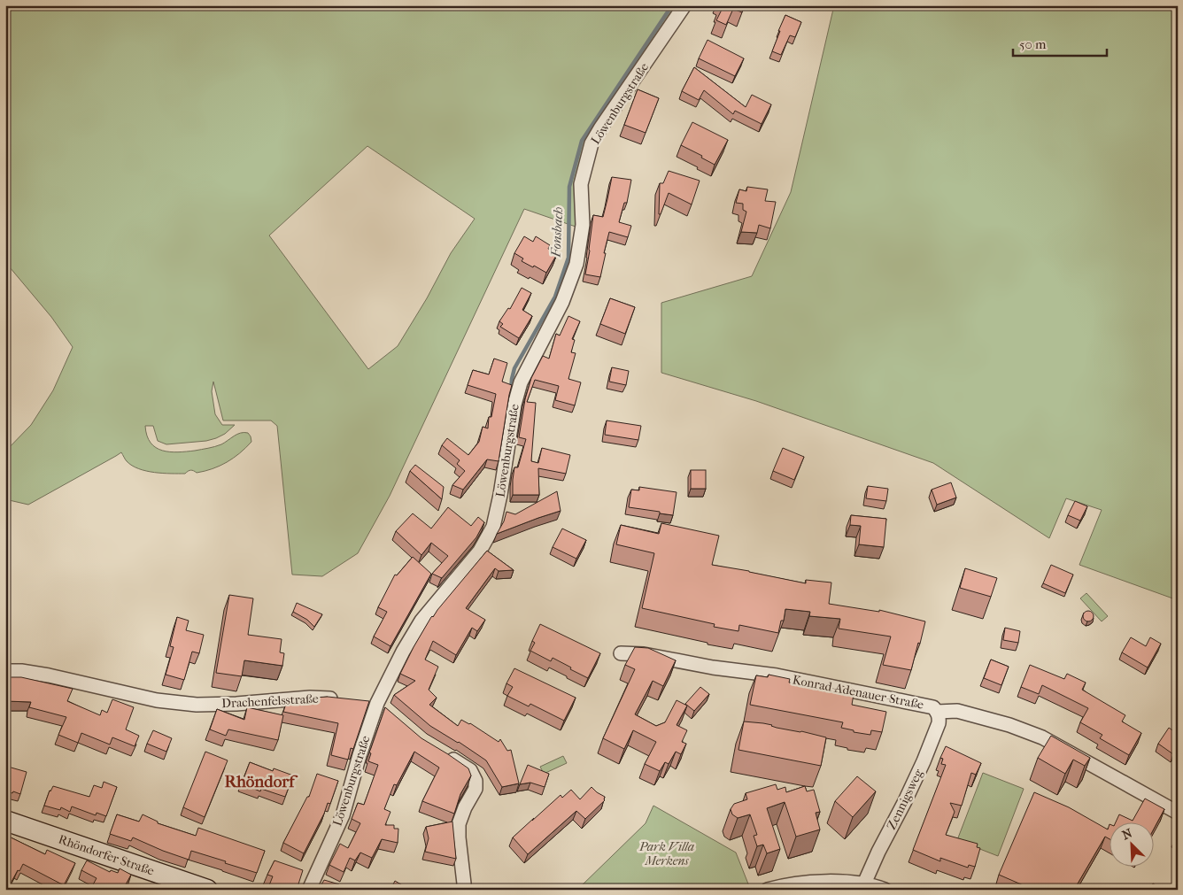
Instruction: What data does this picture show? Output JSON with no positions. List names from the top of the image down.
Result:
{
  "streets": {
    "main road": ["Rhöndorfer Straße"],
    "street": [
      "Löwenburgstraße",
      "Konrad-Adenauer-Straße",
      "Drachenfelsstraße",
      "Zennigsweg"
    ]
  },
  "crossings": [
    ["Konrad-Adenauer-Straße", "Zennigsweg"]
  ],
  "districts": ["Rhöndorf"],
  "water": ["Fonsbach"],
  "parks": ["Park Villa Merkens"],
  "scale_bar": "50 m",
  "north": "top left"
}
